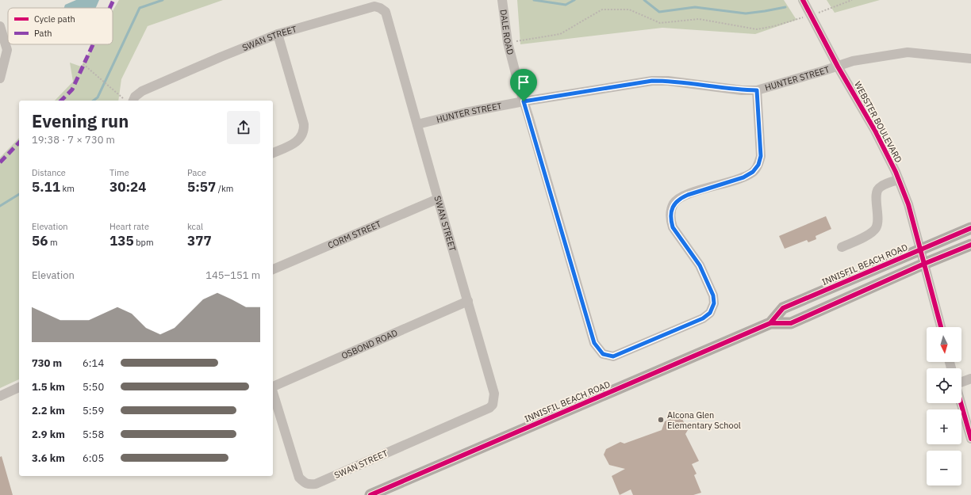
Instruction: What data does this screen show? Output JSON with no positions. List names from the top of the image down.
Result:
{
  "streets": {
    "main road": ["INNISFIL BEACH ROAD"],
    "street": [
      "DALE ROAD",
      "SWAN STREET",
      "HUNTER STREET",
      "WEBSTER BOULEVARD",
      "CORM STREET",
      "OSBOND ROAD"
    ]
  },
  "crossings": [
    ["DALE ROAD", "HUNTER STREET"],
    ["SWAN STREET", "HUNTER STREET"],
    ["SWAN STREET", "CORM STREET"],
    ["SWAN STREET", "OSBOND ROAD"],
    ["HUNTER STREET", "WEBSTER BOULEVARD"],
    ["WEBSTER BOULEVARD", "INNISFIL BEACH ROAD"]
  ],
  "places": ["Alcona Glen Elementary School"],
  "legend": ["Cycle path", "Path"],
  "north": "bottom",
  "page": {
    "heading": ["Evening run", "19:38 · 7 × 730 m"],
    "stats": [
      ["Distance", "5.11 km"],
      ["Time", "30:24"],
      ["Pace", "5:57 /km"],
      ["Elevation", "56 m"],
      ["Heart rate", "135 bpm"],
      ["kcal", "377"]
    ],
    "chart": ["Elevation", "145–151 m"],
    "map_buttons": ["+", "−"],
    "list": [
      {
        "name": "730 m",
        "note": "6:14"
      },
      {
        "name": "1.5 km",
        "note": "5:50"
      },
      {
        "name": "2.2 km",
        "note": "5:59"
      },
      {
        "name": "2.9 km",
        "note": "5:58"
      },
      {
        "name": "3.6 km",
        "note": "6:05"
      }
    ]
  }
}
